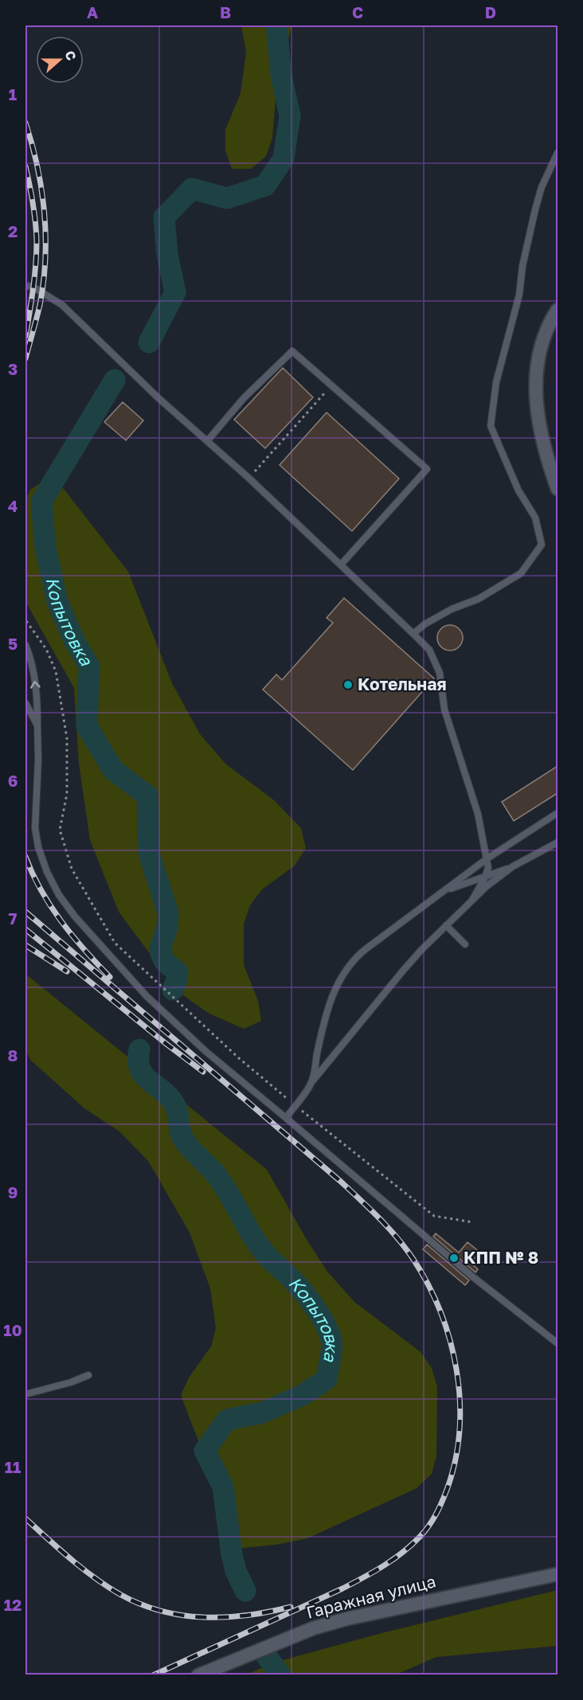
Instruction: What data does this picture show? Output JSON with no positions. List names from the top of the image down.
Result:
{
  "streets": {
    "street": ["Гаражная улица"]
  },
  "water": ["Копытовка"],
  "places": ["Котельная", "КПП № 8"],
  "north": "right",
  "grid": {
    "columns": [
      "A",
      "B",
      "C",
      "D"
    ],
    "rows": [
      "1",
      "2",
      "3",
      "4",
      "5",
      "6",
      "7",
      "8",
      "9",
      "10",
      "11",
      "12"
    ]
  }
}
